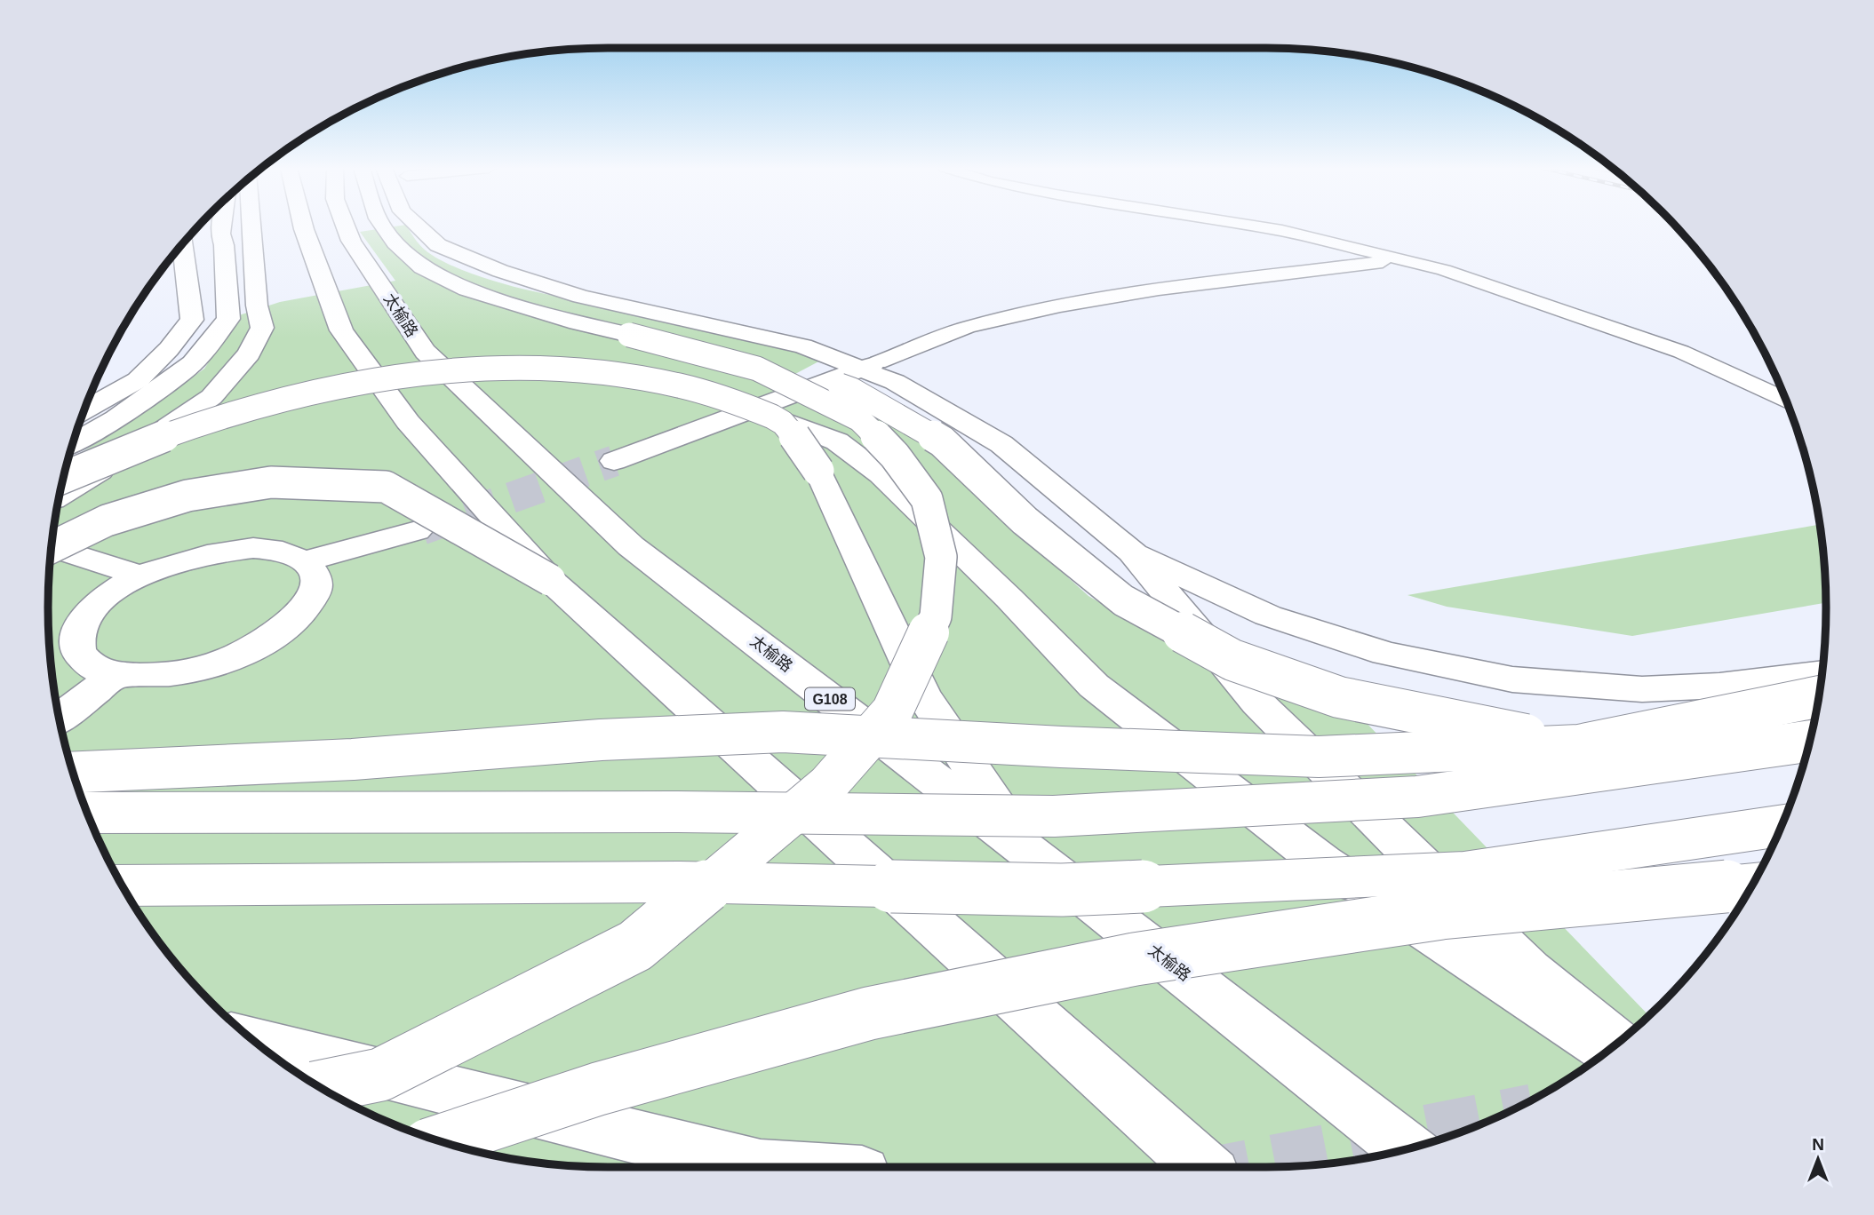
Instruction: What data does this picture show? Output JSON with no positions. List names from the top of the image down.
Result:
{
  "streets": {
    "main road": ["太榆路", "G108"]
  },
  "north": "top"
}
